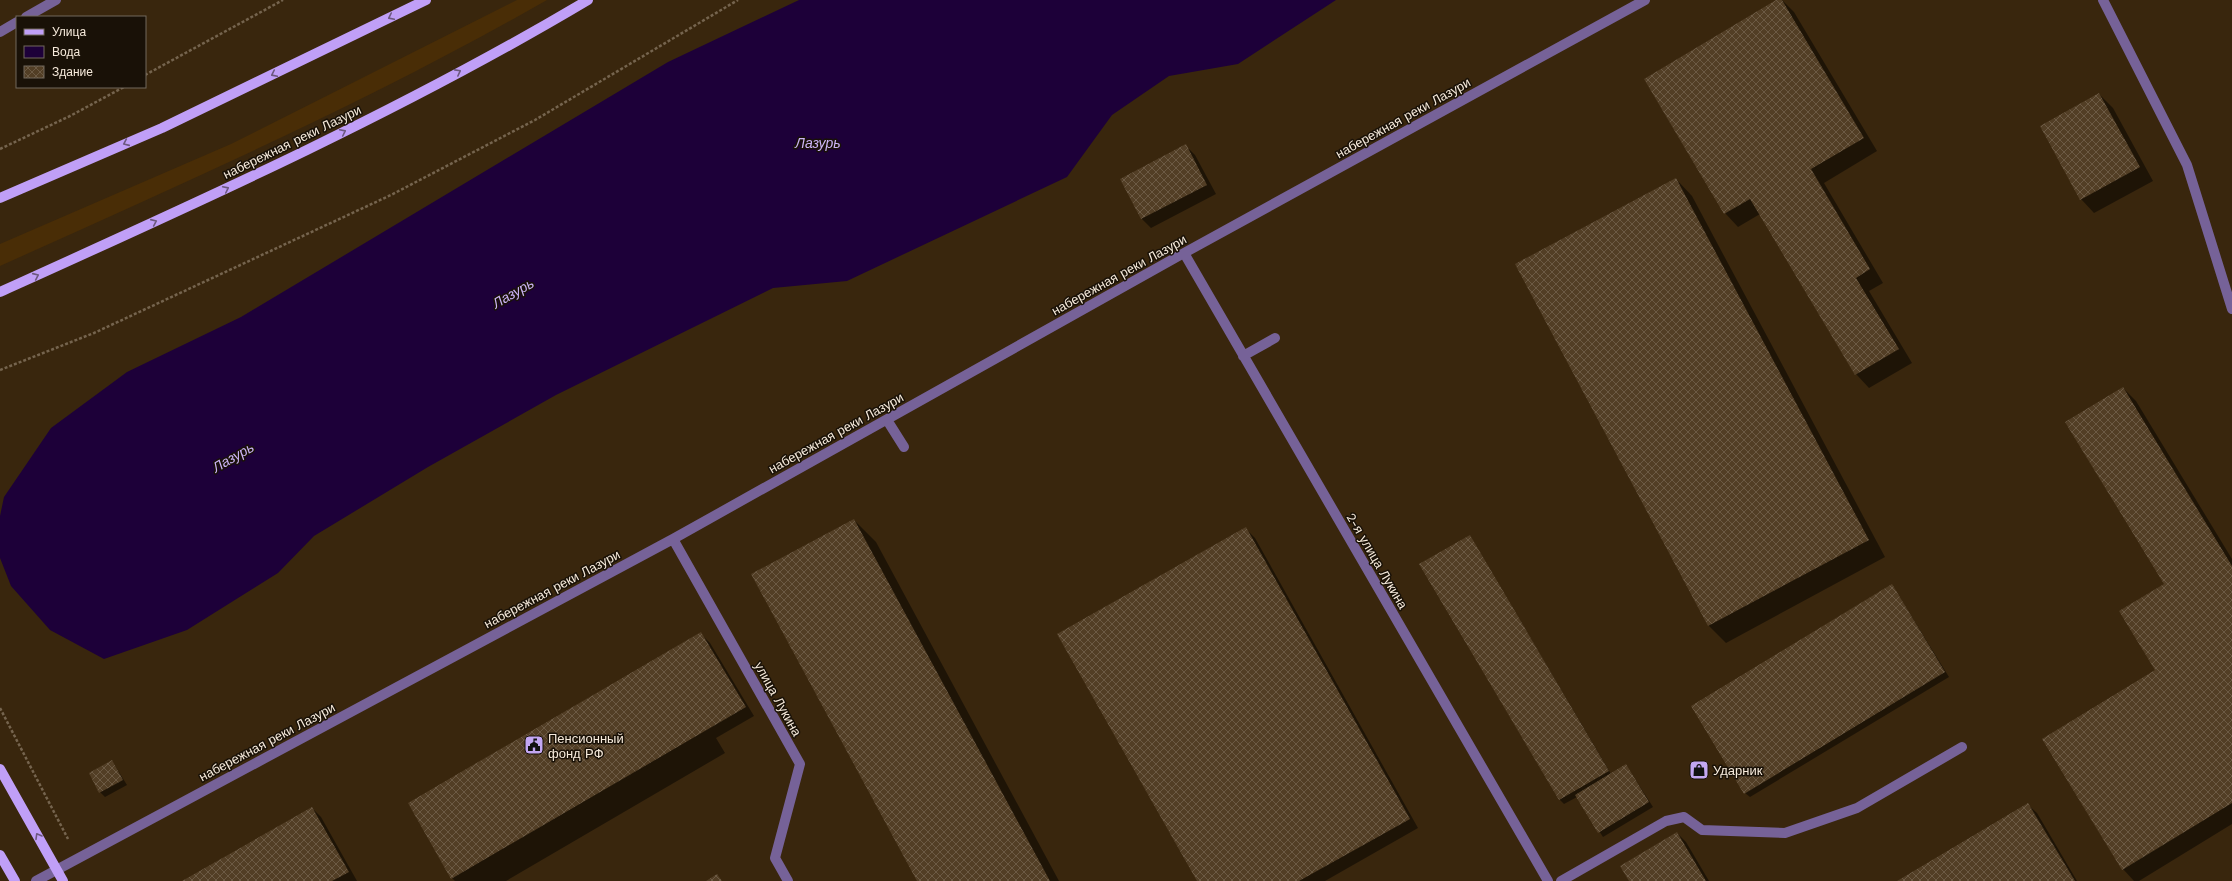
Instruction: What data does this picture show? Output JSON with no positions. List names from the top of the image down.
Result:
{
  "streets": {
    "main road": ["набережная реки Лазури"],
    "street": ["2-я улица Лукина", "улица Лукина"]
  },
  "crossings": [
    ["набережная реки Лазури", "2-я улица Лукина"],
    ["набережная реки Лазури", "улица Лукина"]
  ],
  "water": ["Лазурь"],
  "places": {
    "public building": ["Пенсионный фонд РФ"],
    "shop": ["Ударник"]
  },
  "legend": ["Улица", "Вода", "Здание"]
}
